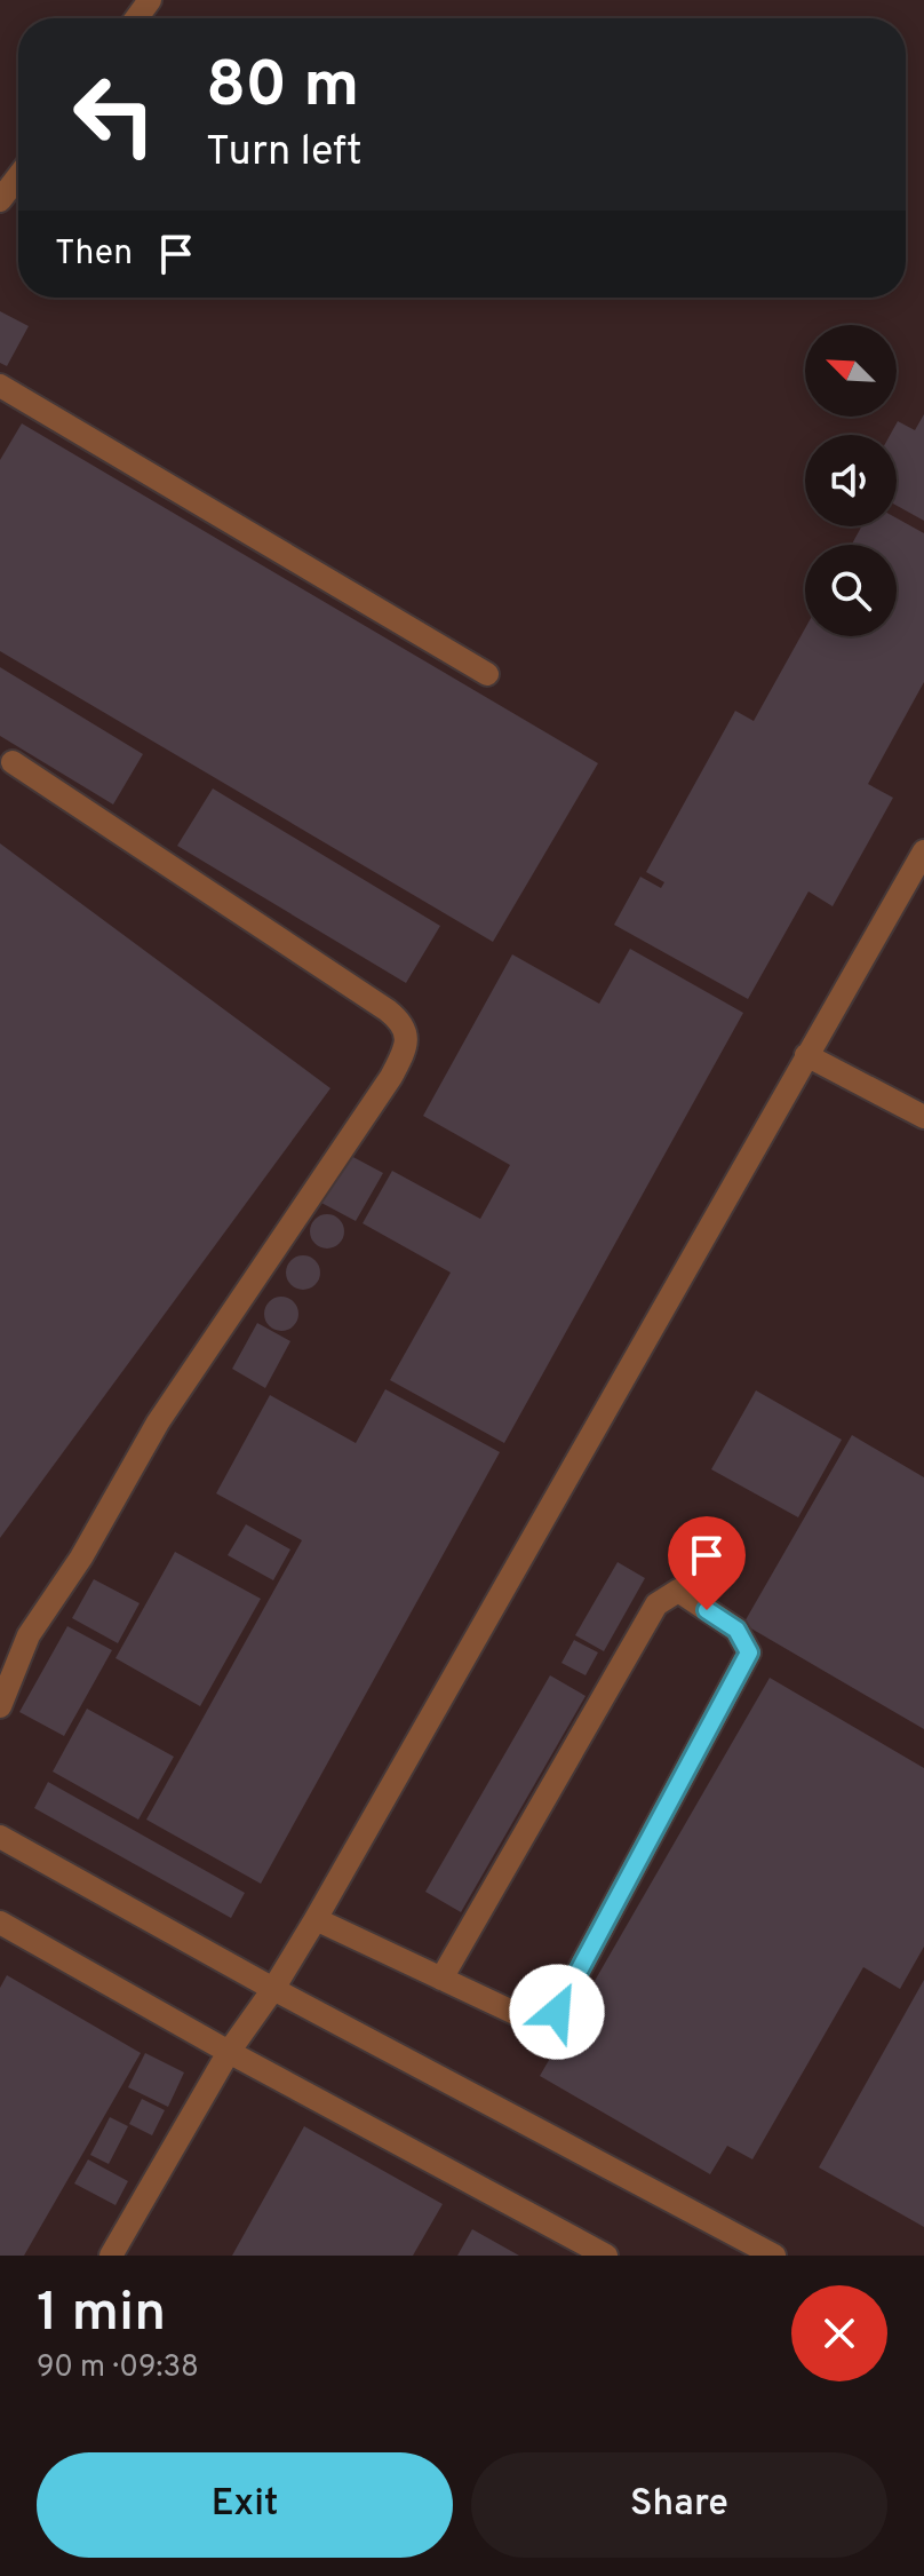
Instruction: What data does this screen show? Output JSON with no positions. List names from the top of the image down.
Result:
{
  "north": "top left",
  "page": {
    "turn": ["80 m", "Turn left"],
    "then": "Then",
    "heading": ["1 min", "90 m · 09:38"],
    "buttons": ["Exit", "Share"]
  }
}
